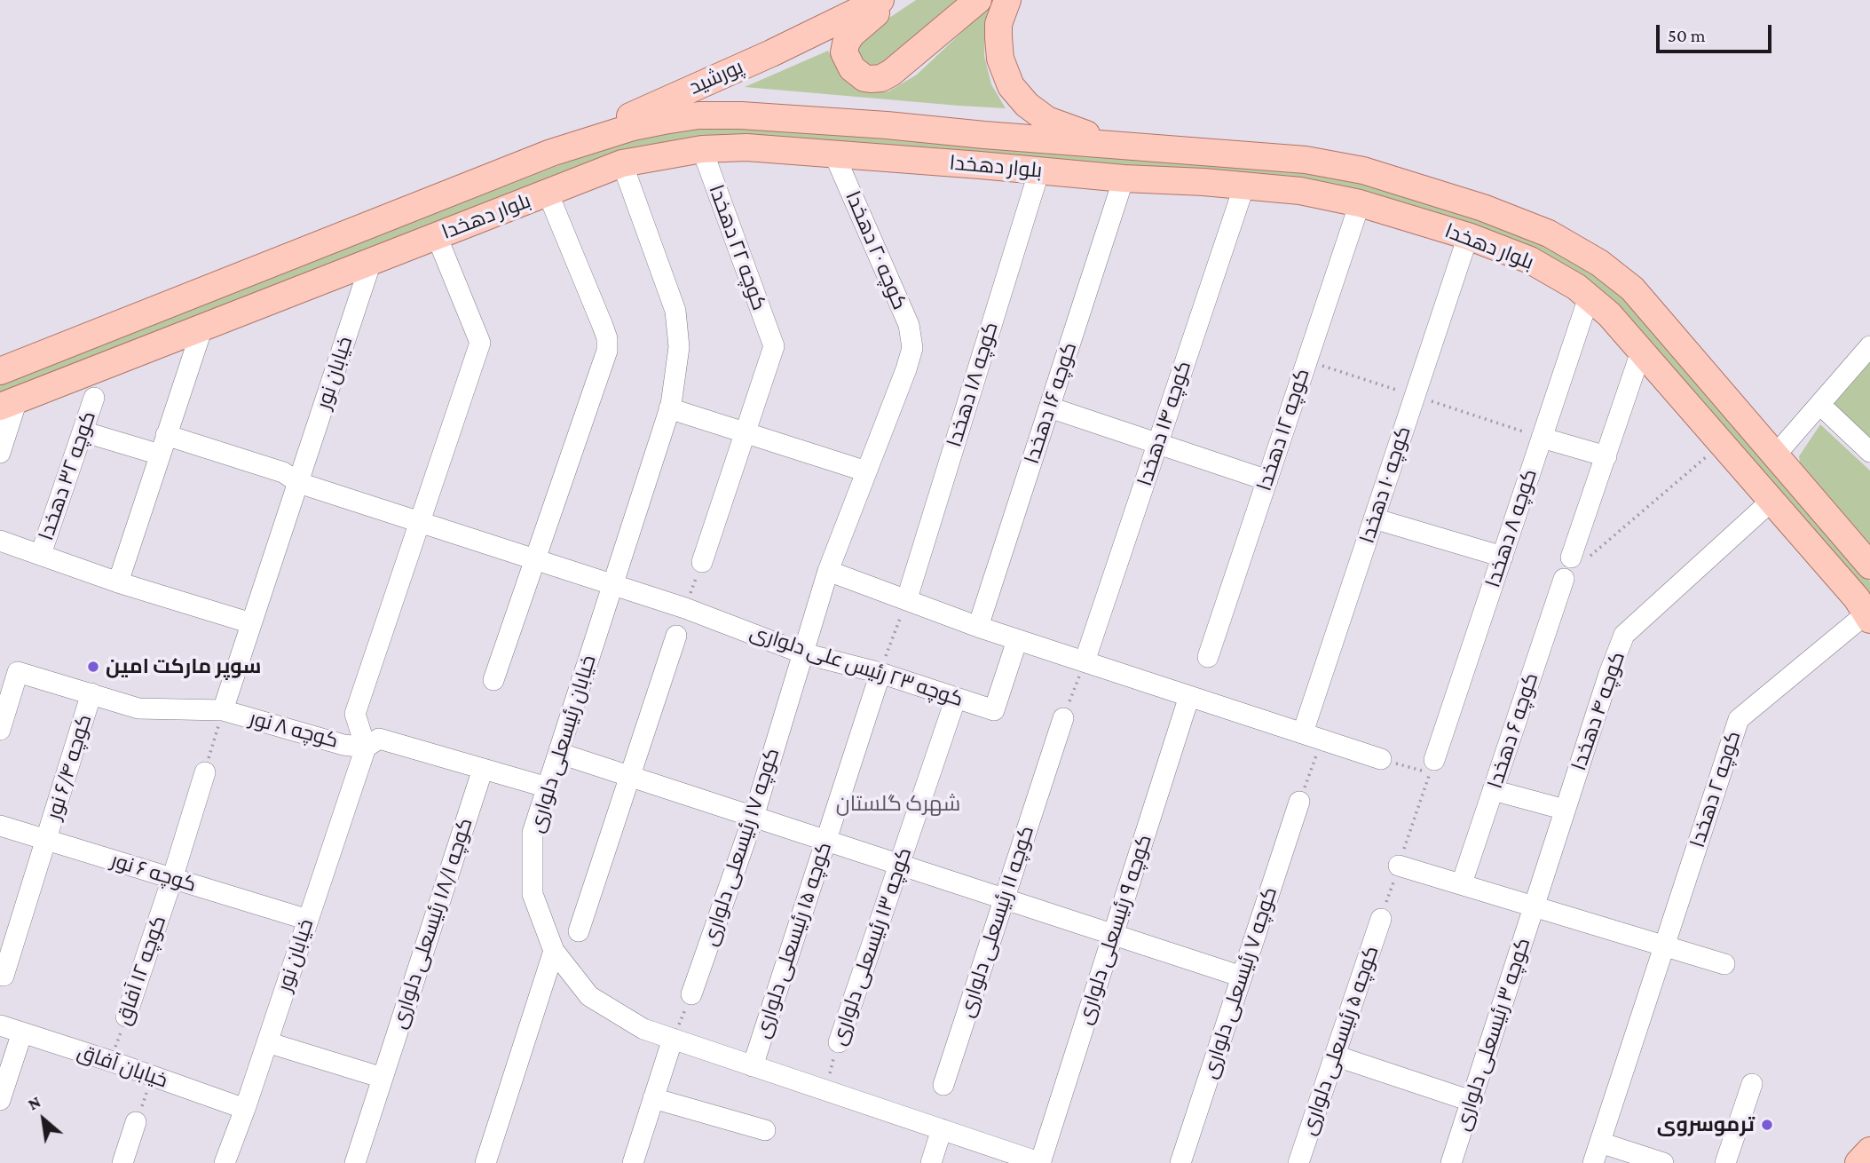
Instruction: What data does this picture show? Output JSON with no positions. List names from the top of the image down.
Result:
{
  "streets": {
    "main road": ["پورشید", "بلوار دهخدا"],
    "street": [
      "کوچه ۲۲ دهخدا",
      "کوچه ۲۰ دهخدا",
      "خیابان نور",
      "کوچه ۱۸ دهخدا",
      "کوچه ۱۶ دهخدا",
      "کوچه ۱۴ دهخدا",
      "کوچه ۱۲ دهخدا",
      "کوچه ۳۲ دهخدا",
      "کوچه ۱۰ دهخدا",
      "کوچه ۸ دهخدا",
      "کوچه ۲۳ رئیس علی دلواری",
      "کوچه ۴ دهخدا",
      "کوچه ۸ نور",
      "کوچه ۶ دهخدا",
      "خیابان رئیسعلی دلواری",
      "کوچه ۶/۴ نور",
      "کوچه ۲ دهخدا",
      "کوچه ۱۷ رئیسعلی دلواری",
      "کوچه ۶ نور",
      "کوچه ۱۱ رئیسعلی دلواری",
      "کوچه ۱۸/۱ رئیسعلی دلواری",
      "کوچه ۹ رئیسعلی دلواری",
      "کوچه ۱۵ رئیسعلی دلواری",
      "کوچه ۱۳ رئیسعلی دلواری",
      "کوچه ۱۲ آفاق",
      "کوچه ۷ رئیسعلی دلواری",
      "کوچه ۳ رئیسعلی دلواری",
      "کوچه ۵ رئیسعلی دلواری",
      "خیابان آفاق"
    ]
  },
  "crossings": [
    ["پورشید", "بلوار دهخدا"],
    ["بلوار دهخدا", "کوچه ۲۲ دهخدا"],
    ["بلوار دهخدا", "کوچه ۲۰ دهخدا"],
    ["بلوار دهخدا", "خیابان نور"],
    ["بلوار دهخدا", "کوچه ۱۸ دهخدا"],
    ["بلوار دهخدا", "کوچه ۱۶ دهخدا"],
    ["بلوار دهخدا", "کوچه ۱۴ دهخدا"],
    ["بلوار دهخدا", "کوچه ۱۲ دهخدا"],
    ["بلوار دهخدا", "کوچه ۱۰ دهخدا"],
    ["بلوار دهخدا", "کوچه ۸ دهخدا"],
    ["بلوار دهخدا", "کوچه ۴ دهخدا"],
    ["بلوار دهخدا", "خیابان رئیسعلی دلواری"],
    ["بلوار دهخدا", "کوچه ۲ دهخدا"],
    ["کوچه ۲۰ دهخدا", "کوچه ۱۷ رئیسعلی دلواری"],
    ["خیابان نور", "کوچه ۲۳ رئیس علی دلواری"],
    ["خیابان نور", "کوچه ۸ نور"],
    ["خیابان نور", "کوچه ۶ نور"],
    ["خیابان نور", "خیابان آفاق"],
    ["کوچه ۲۳ رئیس علی دلواری", "خیابان رئیسعلی دلواری"],
    ["کوچه ۲۳ رئیس علی دلواری", "کوچه ۱۷ رئیسعلی دلواری"],
    ["کوچه ۲۳ رئیس علی دلواری", "کوچه ۱۵ رئیسعلی دلواری"],
    ["کوچه ۲۳ رئیس علی دلواری", "کوچه ۱۳ رئیسعلی دلواری"],
    ["کوچه ۴ دهخدا", "کوچه ۳ رئیسعلی دلواری"],
    ["کوچه ۸ نور", "خیابان رئیسعلی دلواری"],
    ["کوچه ۸ نور", "کوچه ۶/۴ نور"],
    ["کوچه ۸ نور", "کوچه ۱۸/۱ رئیسعلی دلواری"],
    ["خیابان رئیسعلی دلواری", "کوچه ۹ رئیسعلی دلواری"],
    ["خیابان رئیسعلی دلواری", "کوچه ۱۵ رئیسعلی دلواری"],
    ["خیابان رئیسعلی دلواری", "کوچه ۱۳ رئیسعلی دلواری"],
    ["کوچه ۶/۴ نور", "کوچه ۶ نور"],
    ["کوچه ۶ نور", "کوچه ۱۲ آفاق"],
    ["کوچه ۱۲ آفاق", "خیابان آفاق"]
  ],
  "districts": ["شهرک گلستان"],
  "places": ["سوپر مارکت امین", "ترموسروی"],
  "scale_bar": "50 m",
  "north": "top left"
}
